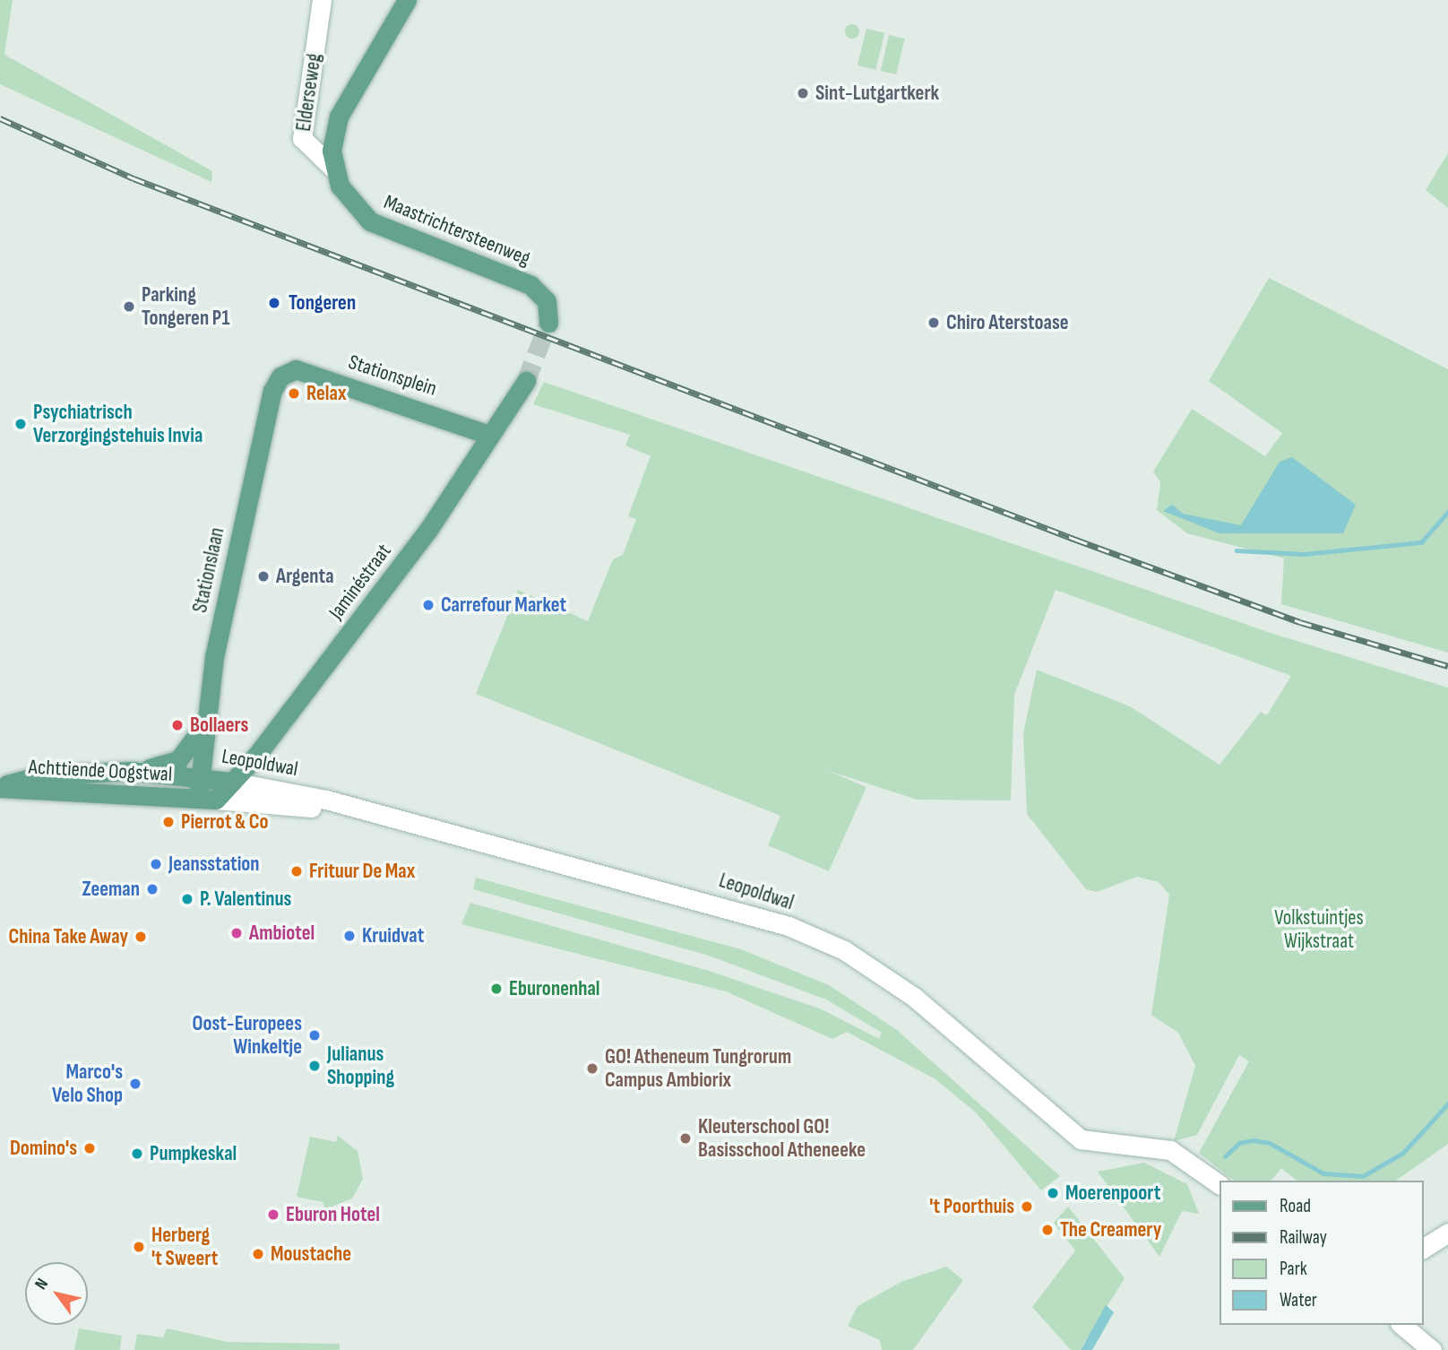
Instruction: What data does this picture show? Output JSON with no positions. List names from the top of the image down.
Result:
{
  "streets": {
    "main road": [
      "Maastrichtersteenweg",
      "Stationsplein",
      "Stationslaan",
      "Jaminéstraat",
      "Leopoldwal",
      "Achttiende Oogstwal"
    ],
    "street": ["Elderseweg"]
  },
  "crossings": [
    ["Elderseweg", "Maastrichtersteenweg"],
    ["Stationsplein", "Stationslaan"],
    ["Stationsplein", "Jaminéstraat"],
    ["Stationslaan", "Jaminéstraat"],
    ["Stationslaan", "Leopoldwal"],
    ["Stationslaan", "Achttiende Oogstwal"],
    ["Jaminéstraat", "Leopoldwal"],
    ["Jaminéstraat", "Achttiende Oogstwal"],
    ["Leopoldwal", "Achttiende Oogstwal"]
  ],
  "parks": ["Volkstuintjes Wijkstraat"],
  "places": [
    "Sint-Lutgartkerk",
    "Tongeren",
    "Parking Tongeren P1",
    "Chiro Aterstoase",
    "Relax",
    "Psychiatrisch Verzorgingstehuis Invia",
    "Argenta",
    "Carrefour Market",
    "Bollaers",
    "Pierrot & Co",
    "Jeansstation",
    "Frituur De Max",
    "Zeeman",
    "P. Valentinus",
    "Ambiotel",
    "Kruidvat",
    "China Take Away",
    "Eburonenhal",
    "Oost-Europees Winkeltje",
    "Julianus Shopping",
    "GO! Atheneum Tungrorum Campus Ambiorix",
    "Marco's Velo Shop",
    "Kleuterschool GO! Basisschool Atheneeke",
    "Domino's",
    "Pumpkeskal",
    "Moerenpoort",
    "'t Poorthuis",
    "Eburon Hotel",
    "The Creamery",
    "Herberg 't Sweert",
    "Moustache"
  ],
  "legend": [
    "Road",
    "Railway",
    "Park",
    "Water"
  ],
  "north": "top left"
}
